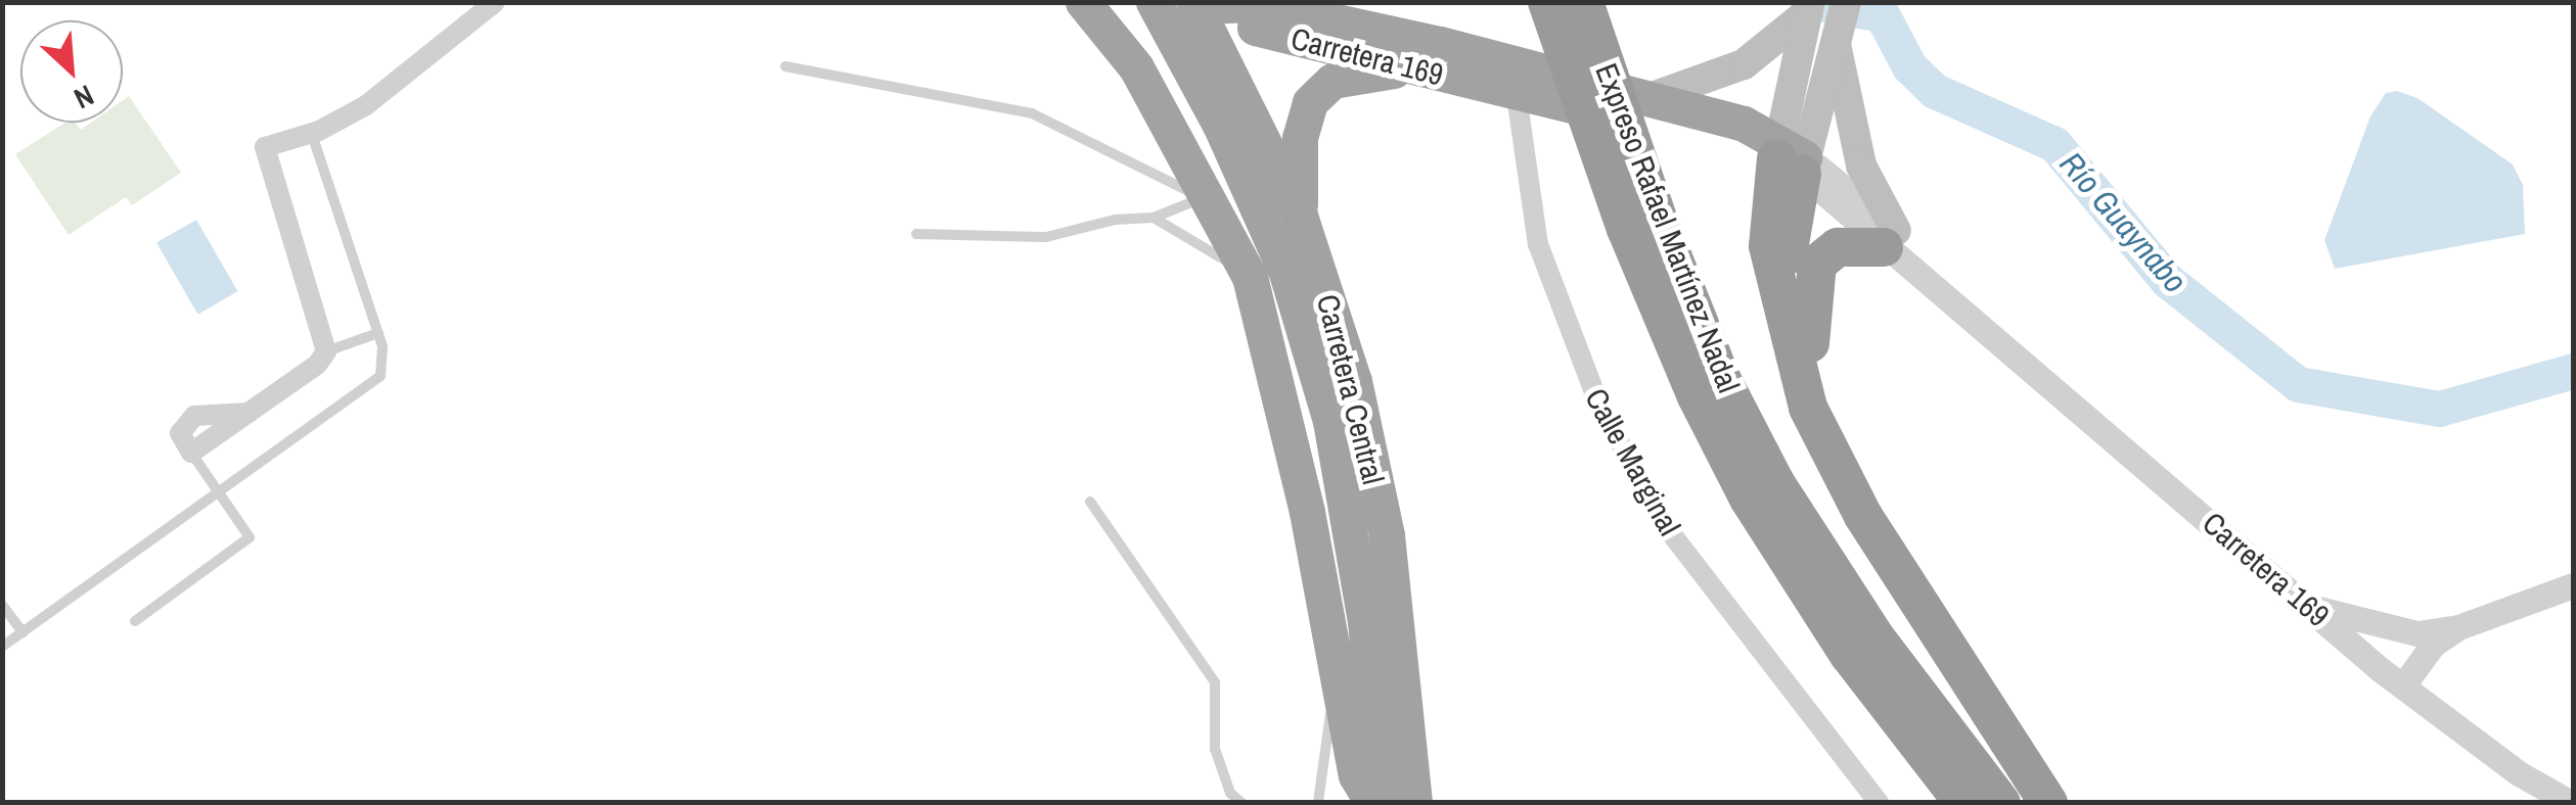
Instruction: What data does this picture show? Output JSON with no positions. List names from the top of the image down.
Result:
{
  "streets": {
    "highway": ["Carretera 169", "Expreso Rafael Martínez Nadal", "Carretera Central"],
    "street": ["Calle Marginal"]
  },
  "crossings": [
    ["Carretera 169", "Carretera Central"],
    ["Carretera 169", "Calle Marginal"]
  ],
  "water": ["Río Guaynabo"],
  "north": "bottom right"
}
